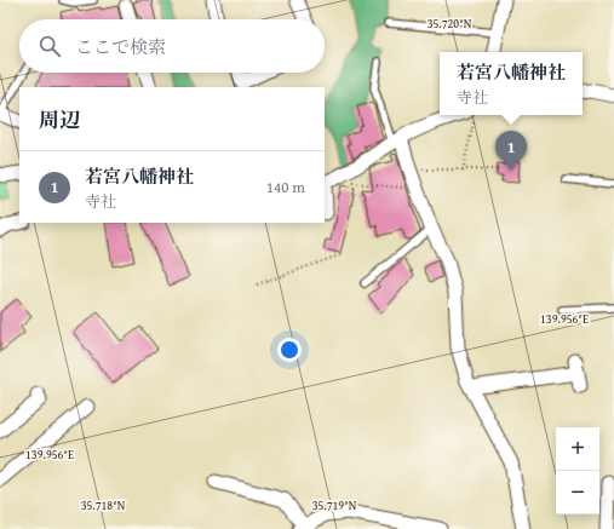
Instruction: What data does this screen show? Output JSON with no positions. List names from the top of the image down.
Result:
{
  "page": {
    "search": "ここで検索",
    "popup": ["若宮八幡神社", "寺社"],
    "heading": "周辺",
    "pins": "1",
    "list": [
      {
        "mark": "1",
        "name": "若宮八幡神社",
        "note": "寺社",
        "value": "140 m"
      }
    ],
    "map_buttons": ["+", "−"]
  },
  "coordinates": [
    "35.720°N",
    "139.956°E",
    "35.718°N",
    "35.719°N"
  ]
}
